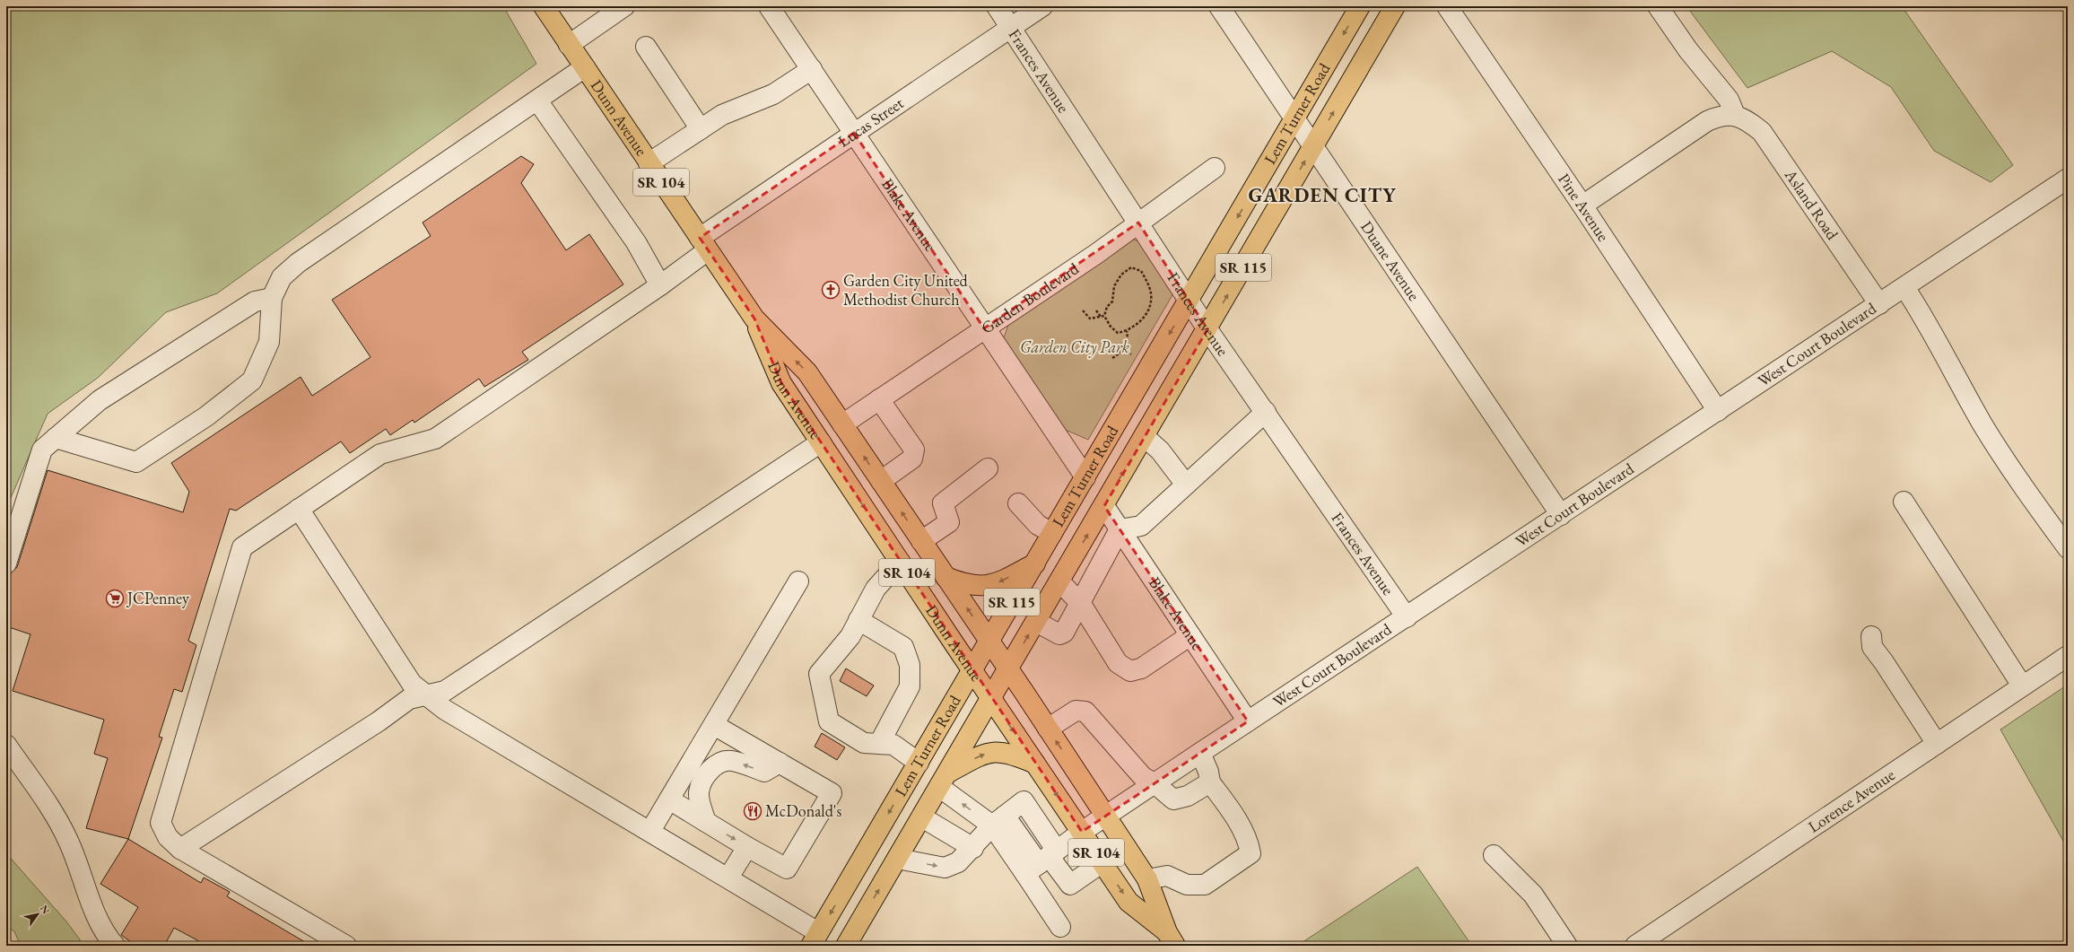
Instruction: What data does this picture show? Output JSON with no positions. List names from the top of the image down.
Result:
{
  "streets": {
    "main road": [
      "Lem Turner Road",
      "Dunn Avenue",
      "SR 104",
      "SR 115"
    ],
    "street": [
      "Frances Avenue",
      "Lucas Street",
      "Asland Road",
      "Pine Avenue",
      "Blake Avenue",
      "Duane Avenue",
      "Garden Boulevard",
      "West Court Boulevard",
      "Lorence Avenue"
    ]
  },
  "crossings": [
    ["Frances Avenue", "Lem Turner Road"],
    ["Frances Avenue", "Lucas Street"],
    ["Frances Avenue", "Garden Boulevard"],
    ["Frances Avenue", "West Court Boulevard"],
    ["Lem Turner Road", "Dunn Avenue"],
    ["Lem Turner Road", "Blake Avenue"],
    ["Lem Turner Road", "Duane Avenue"],
    ["Dunn Avenue", "Lucas Street"],
    ["Dunn Avenue", "Garden Boulevard"],
    ["Dunn Avenue", "West Court Boulevard"],
    ["Lucas Street", "Blake Avenue"],
    ["Asland Road", "West Court Boulevard"],
    ["Pine Avenue", "West Court Boulevard"],
    ["Blake Avenue", "Garden Boulevard"],
    ["Blake Avenue", "West Court Boulevard"],
    ["Duane Avenue", "West Court Boulevard"]
  ],
  "districts": ["GARDEN CITY"],
  "parks": ["Garden City Park"],
  "places": {
    "church": ["Garden City United Methodist Church"],
    "supermarket": ["JCPenney"],
    "restaurant": ["McDonald's"]
  },
  "north": "top right"
}
